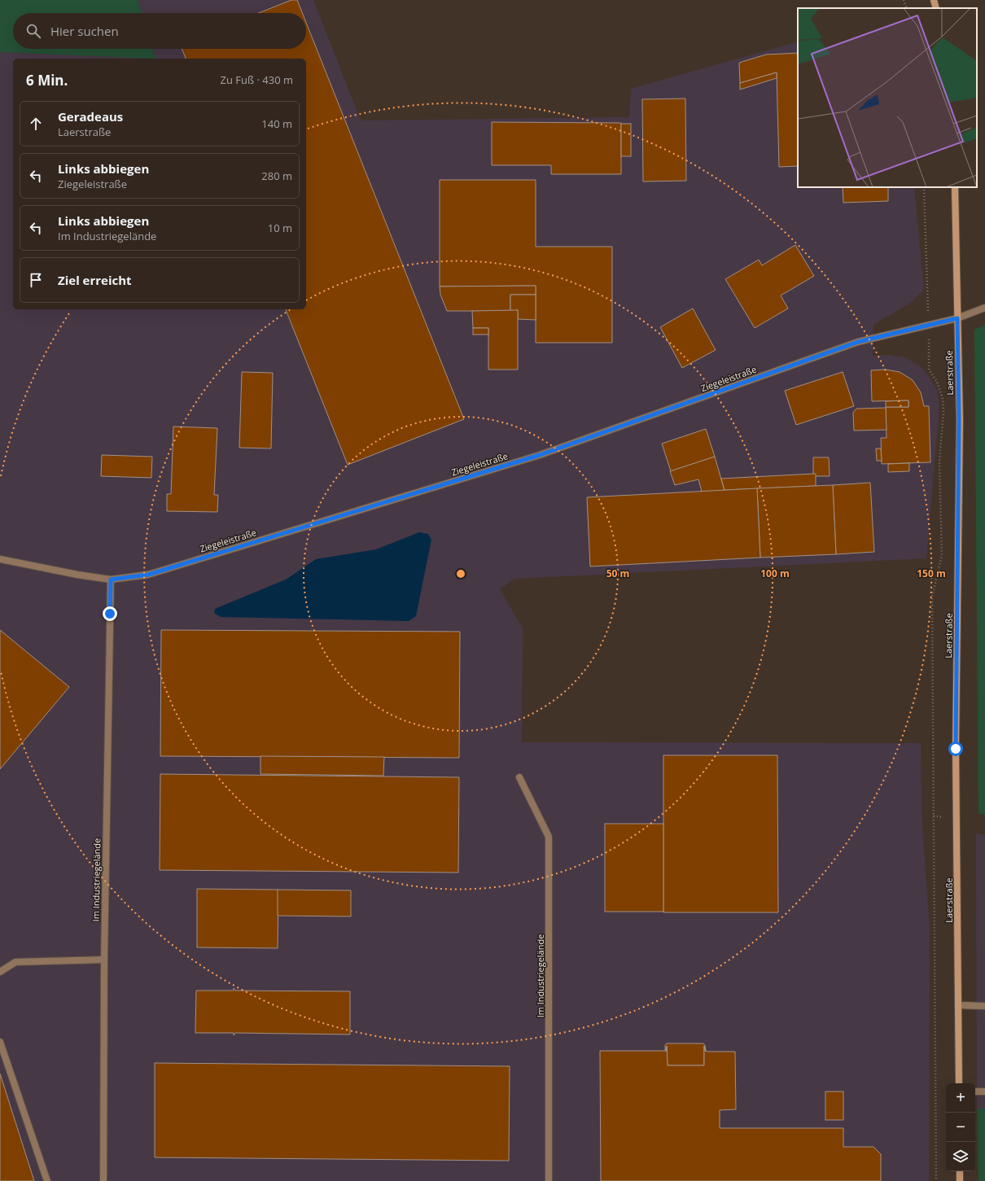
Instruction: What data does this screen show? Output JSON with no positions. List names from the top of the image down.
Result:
{
  "streets": {
    "main road": ["Laerstraße"],
    "street": ["Ziegeleistraße", "Im Industriegelände"]
  },
  "crossings": [
    ["Laerstraße", "Ziegeleistraße"],
    ["Ziegeleistraße", "Im Industriegelände"]
  ],
  "page": {
    "search": "Hier suchen",
    "heading": ["6 Min.", "Zu Fuß · 430 m"],
    "list": [
      ["Geradeaus", "Laerstraße", "140 m"],
      ["Links abbiegen", "Ziegeleistraße", "280 m"],
      ["Links abbiegen", "Im Industriegelände", "10 m"],
      "Ziel erreicht"
    ],
    "map_buttons": ["+", "−"]
  },
  "rings": ["50 m", "100 m", "150 m"]
}
